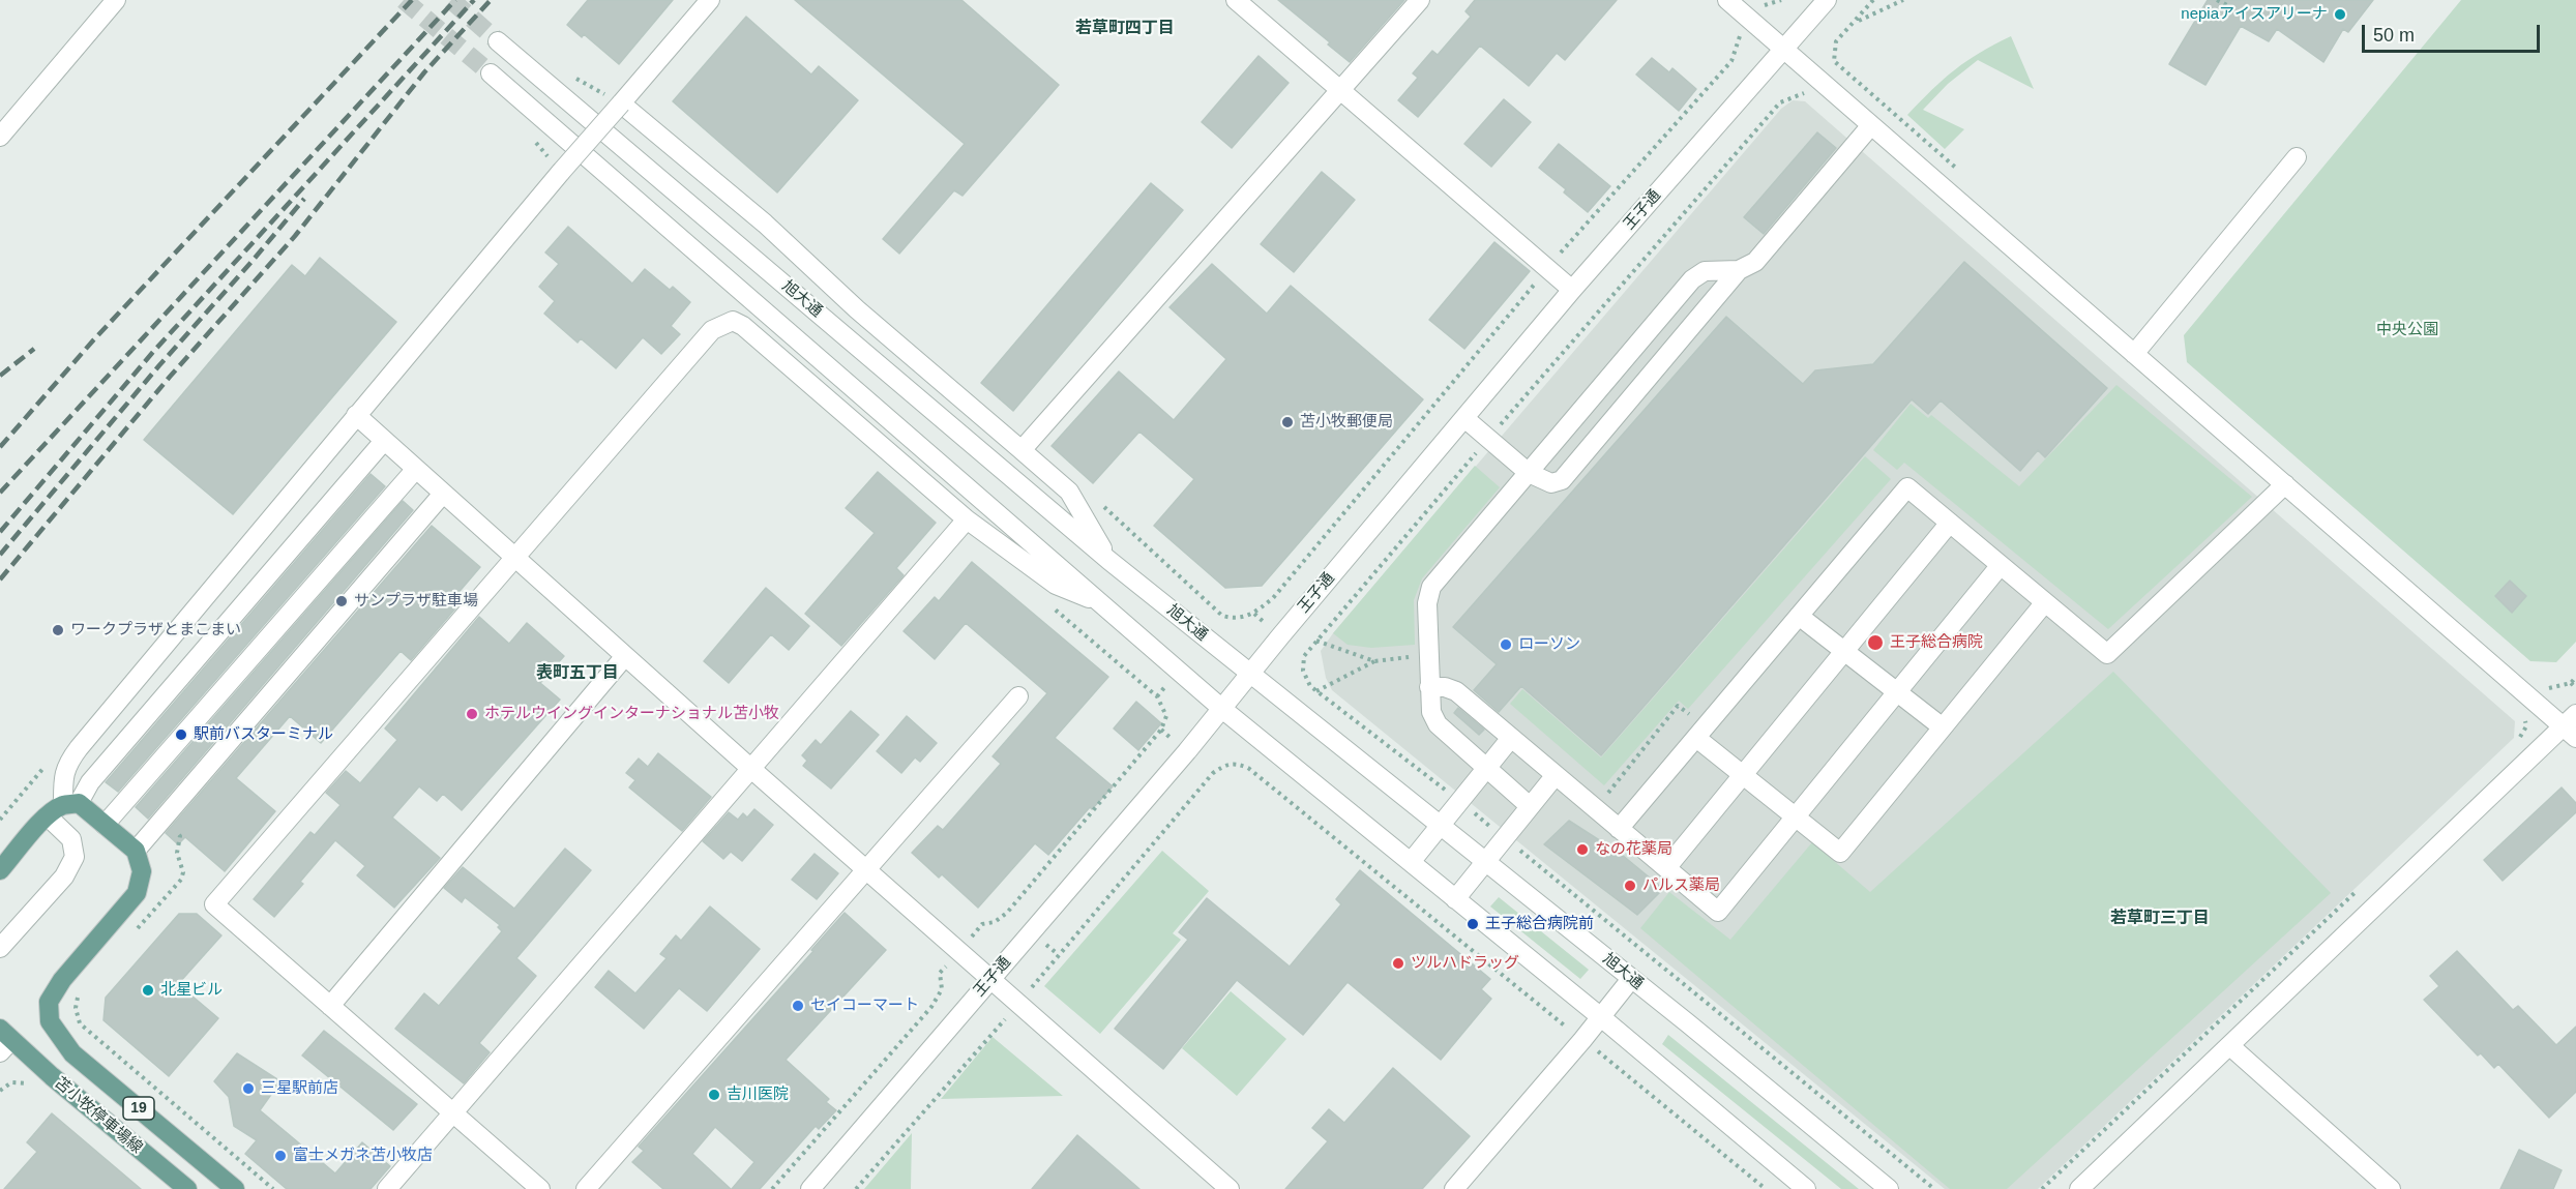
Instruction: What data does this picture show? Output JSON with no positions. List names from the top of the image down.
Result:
{
  "streets": {
    "main road": ["19", "苫小牧停車場線"],
    "street": ["王子通", "旭大通"]
  },
  "crossings": [
    ["王子通", "旭大通"]
  ],
  "districts": ["若草町四丁目", "表町五丁目", "若草町三丁目"],
  "parks": ["中央公園"],
  "places": [
    "nepiaアイスアリーナ",
    "苫小牧郵便局",
    "サンプラザ駐車場",
    "ワークプラザとまこまい",
    "王子総合病院",
    "ローソン",
    "ホテルウイングインターナショナル苫小牧",
    "駅前バスターミナル",
    "なの花薬局",
    "パルス薬局",
    "王子総合病院前",
    "ツルハドラッグ",
    "北星ビル",
    "セイコーマート",
    "三星駅前店",
    "吉川医院",
    "富士メガネ苫小牧店"
  ],
  "scale_bar": "50 m"
}
